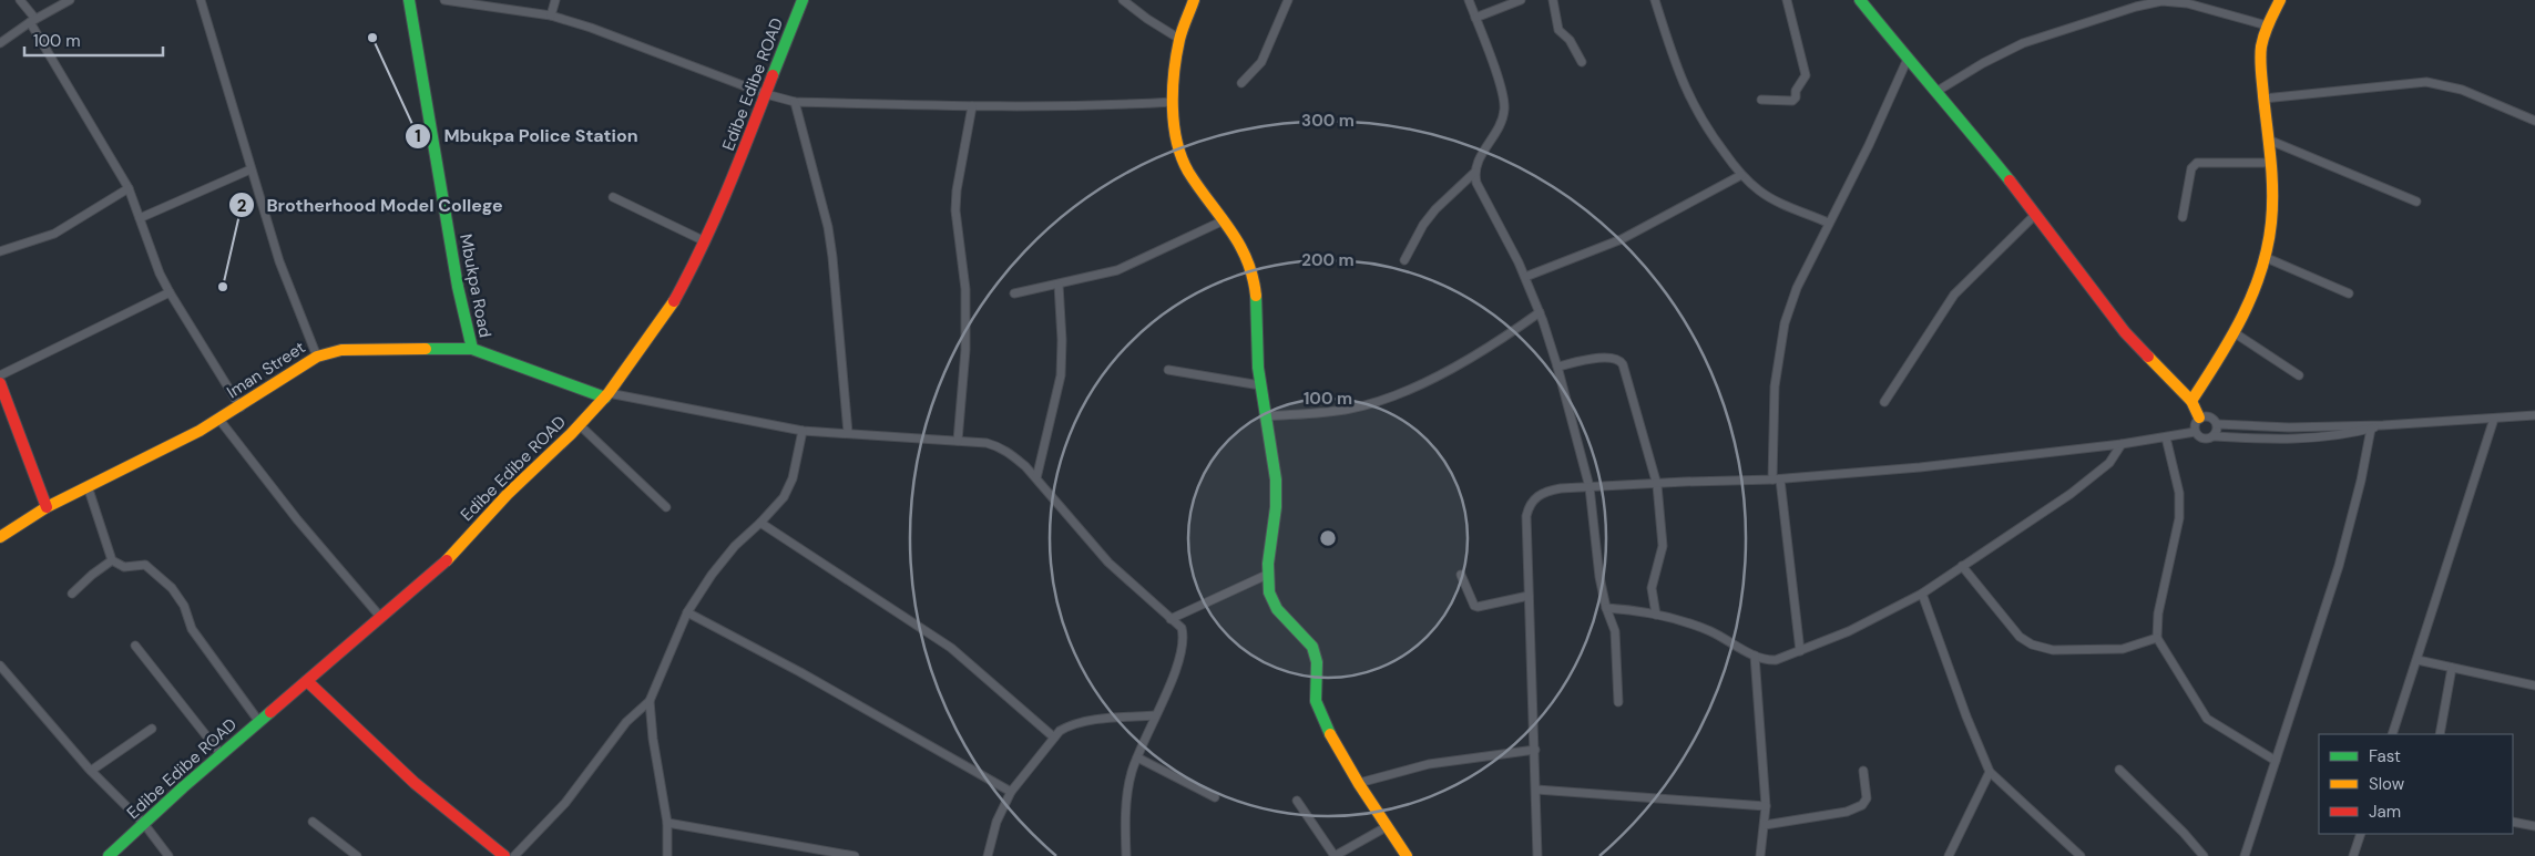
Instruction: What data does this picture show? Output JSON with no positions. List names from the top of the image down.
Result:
{
  "streets": {
    "street": ["Edibe Edibe ROAD", "Mbukpa Road", "Iman Street"]
  },
  "crossings": [
    ["Edibe Edibe ROAD", "Iman Street"],
    ["Mbukpa Road", "Iman Street"]
  ],
  "places": ["Mbukpa Police Station", "Brotherhood Model College"],
  "legend": ["Fast", "Slow", "Jam"],
  "scale_bar": "100 m",
  "rings": ["300 m", "200 m", "100 m"]
}
